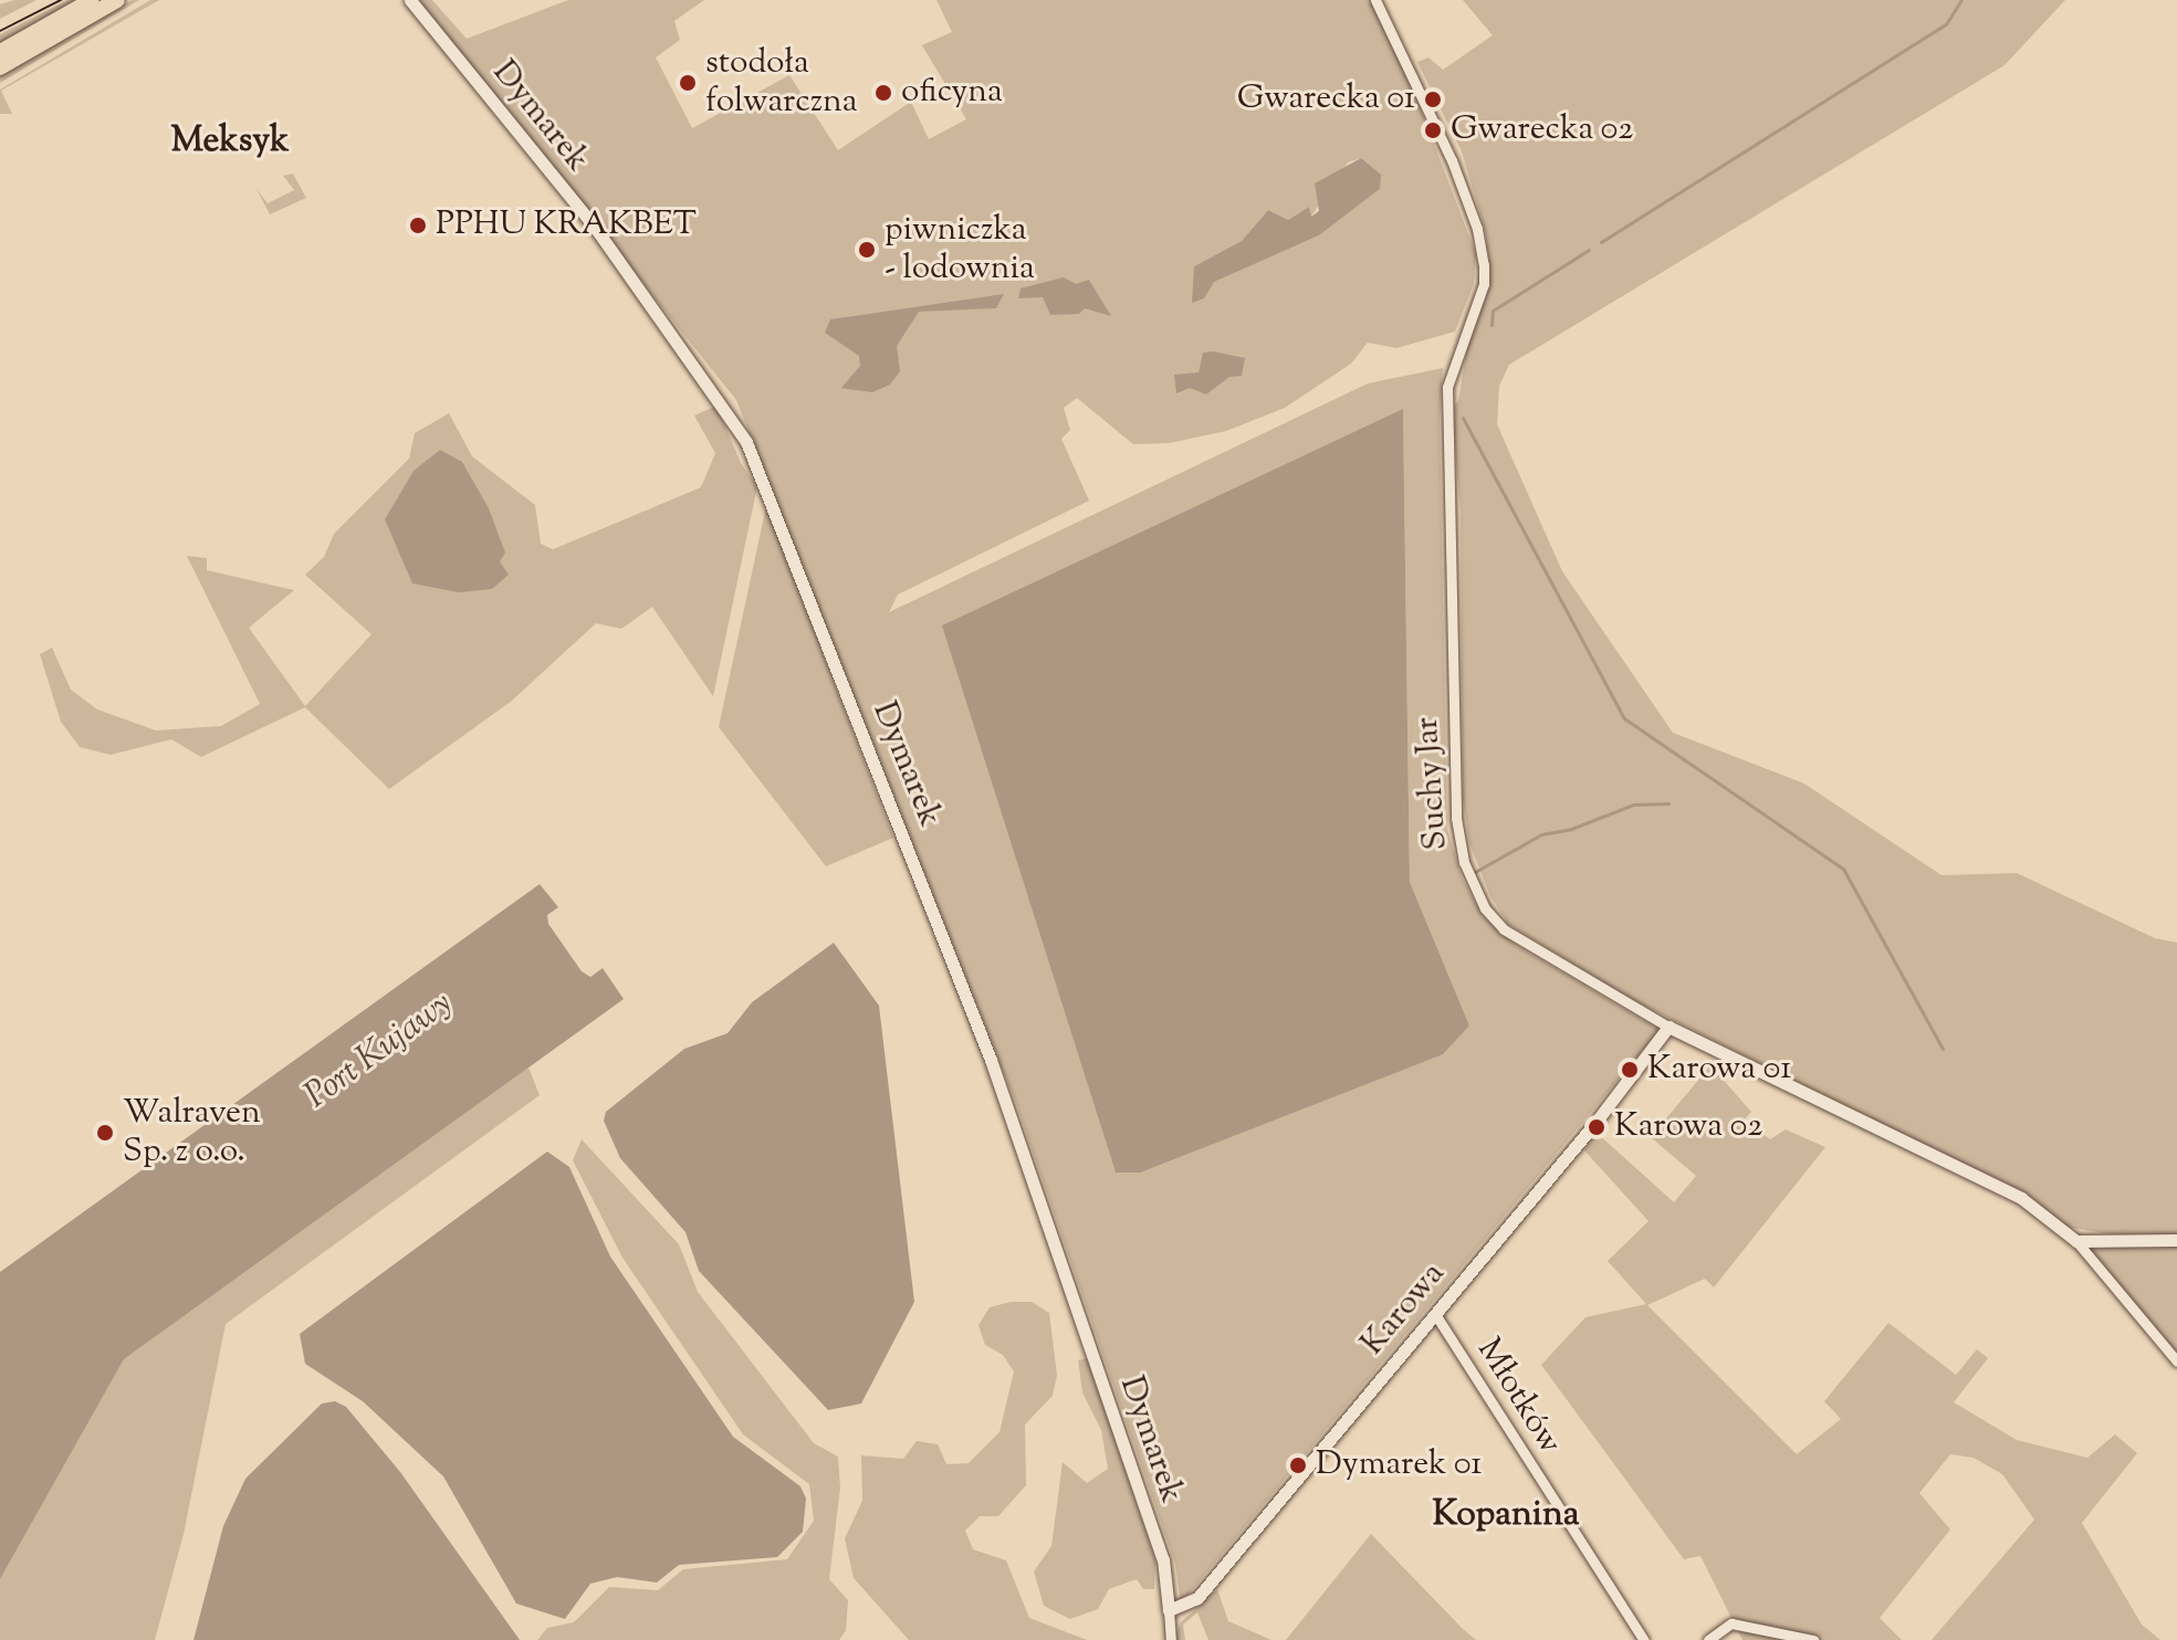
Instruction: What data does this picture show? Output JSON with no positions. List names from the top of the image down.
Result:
{
  "streets": {
    "street": [
      "Dymarek",
      "Suchy Jar",
      "Karowa",
      "Młotków"
    ]
  },
  "crossings": [
    ["Dymarek", "Karowa"],
    ["Suchy Jar", "Karowa"],
    ["Karowa", "Młotków"]
  ],
  "districts": ["Meksyk", "Kopanina"],
  "water": ["Port Kujawy"],
  "places": [
    "stodoła folwarczna",
    "oficyna",
    "Gwarecka 01",
    "Gwarecka 02",
    "PPHU KRAKBET",
    "piwniczka - lodownia",
    "Karowa 01",
    "Karowa 02",
    "Walraven Sp. z o.o.",
    "Dymarek 01"
  ]
}
